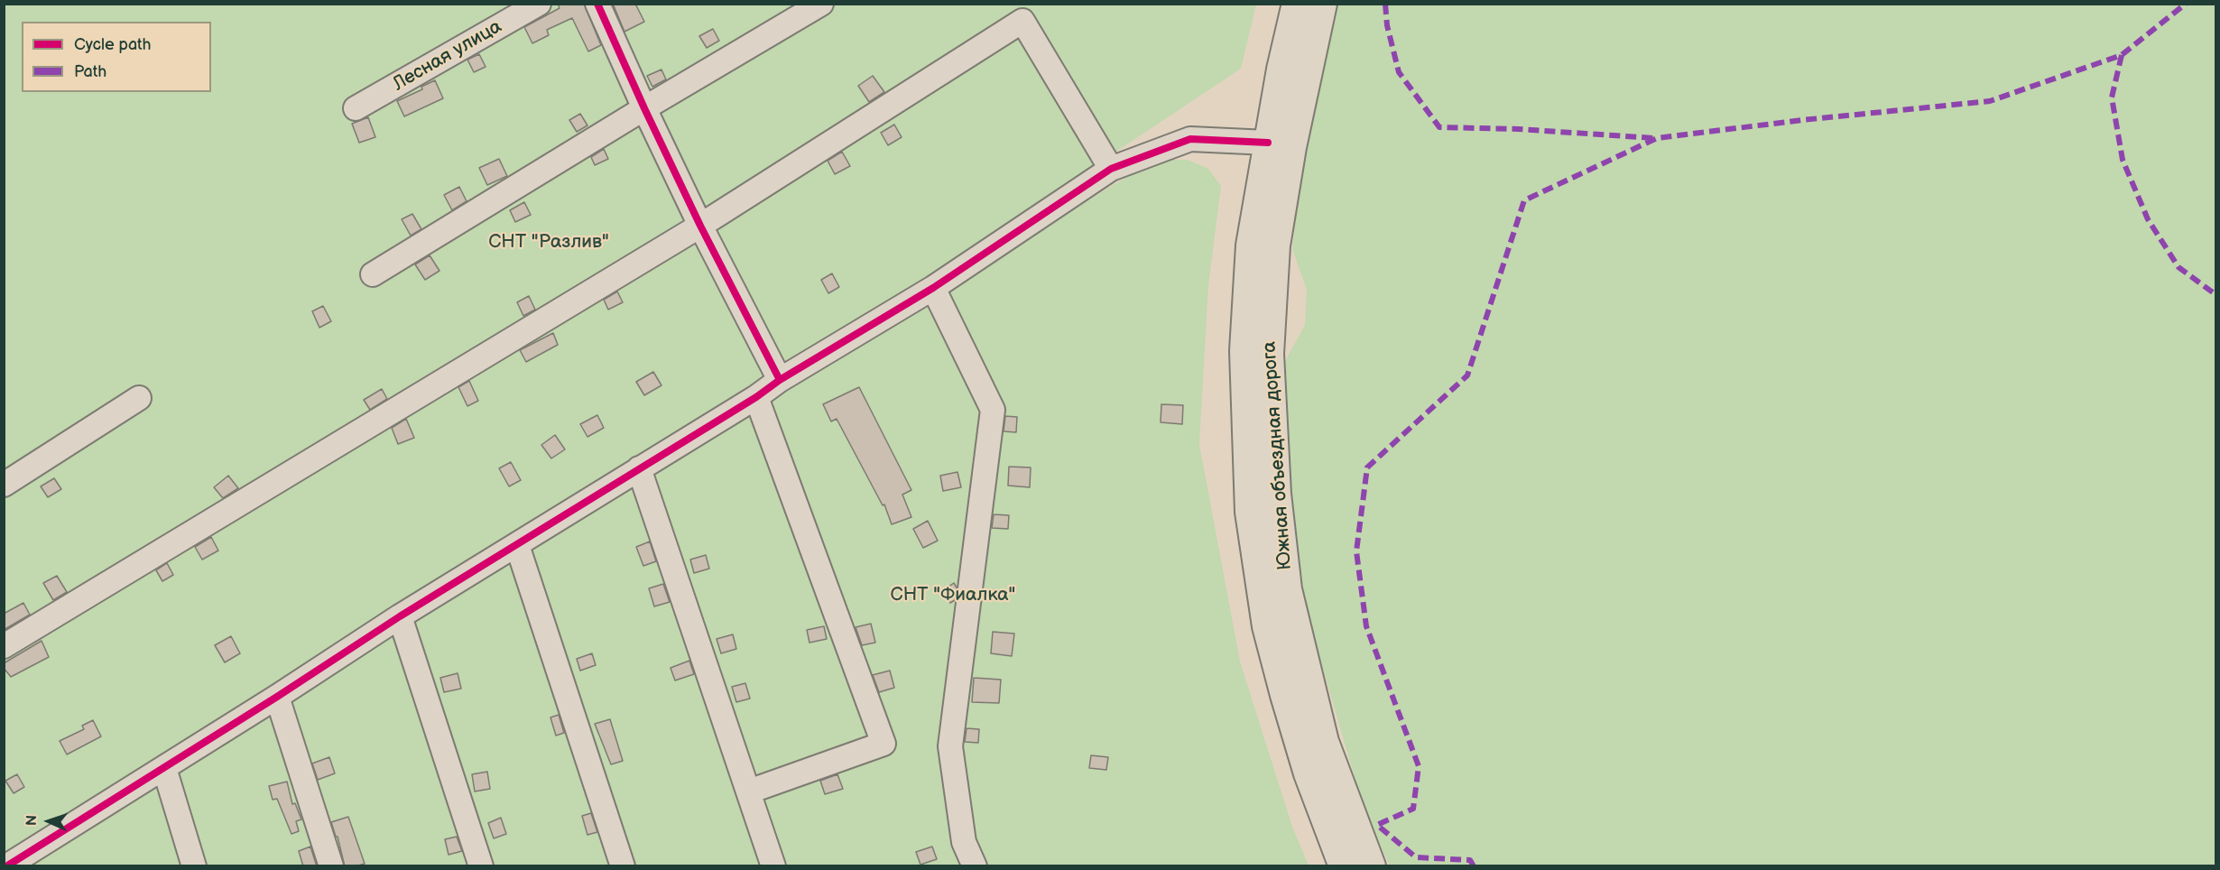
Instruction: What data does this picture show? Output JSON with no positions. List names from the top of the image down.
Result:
{
  "streets": {
    "main road": ["Южная объездная дорога"],
    "street": ["Лесная улица"]
  },
  "parks": ["СНТ \"Разлив\"", "СНТ \"Фиалка\""],
  "legend": ["Cycle path", "Path"],
  "north": "left"
}
